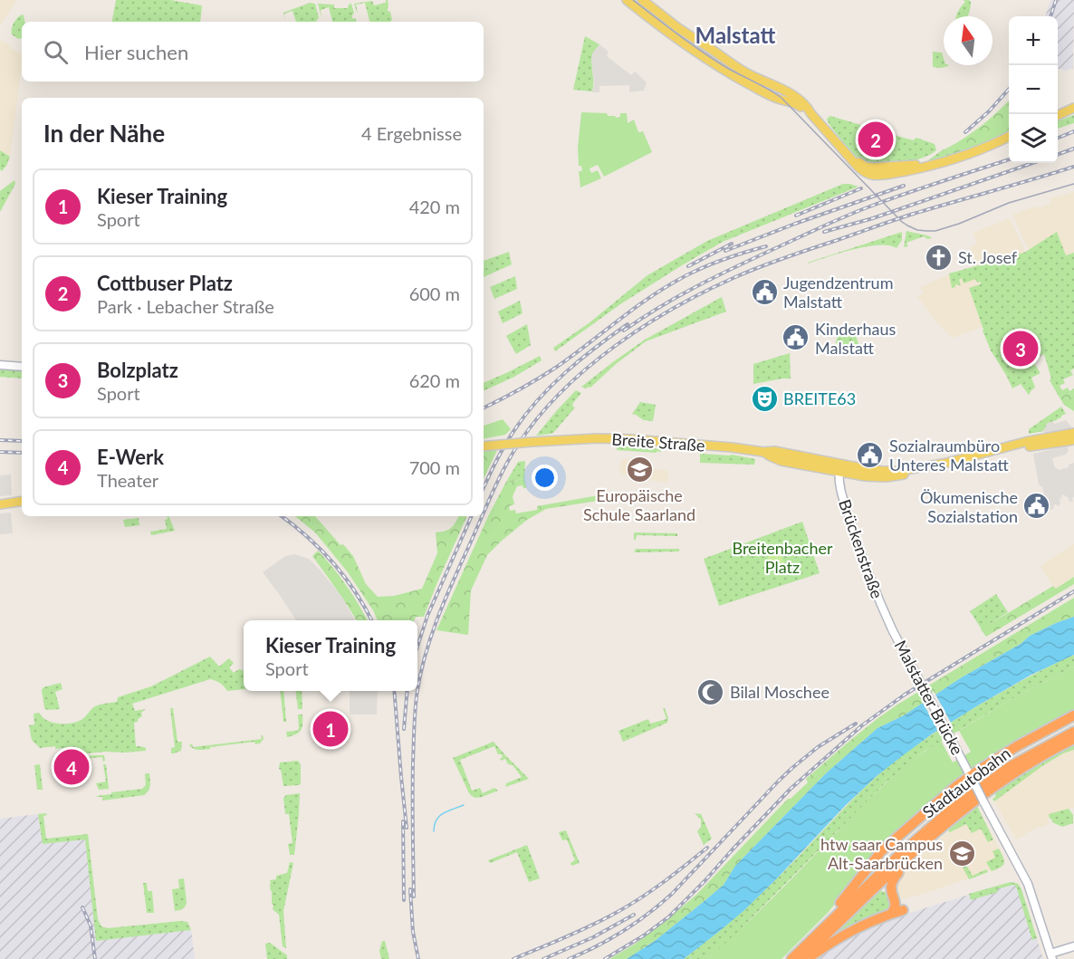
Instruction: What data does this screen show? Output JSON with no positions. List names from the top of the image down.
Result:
{
  "streets": {
    "highway": ["Stadtautobahn"],
    "main road": ["Breite Straße", "Brückenstraße", "Malstatter Brücke"]
  },
  "crossings": [
    ["Breite Straße", "Brückenstraße"],
    ["Brückenstraße", "Malstatter Brücke"]
  ],
  "districts": ["Malstatt"],
  "parks": ["Breitenbacher Platz"],
  "places": {
    "church": ["St. Josef"],
    "public building": [
      "Jugendzentrum Malstatt",
      "Kinderhaus Malstatt",
      "Sozialraumbüro Unteres Malstatt",
      "Ökumenische Sozialstation"
    ],
    "theatre": ["BREITE63"],
    "school or university": ["Europäische Schule Saarland", "htw saar Campus Alt-Saarbrücken"],
    "mosque": ["Bilal Moschee"]
  },
  "north": "top",
  "page": {
    "map_buttons": ["+", "−"],
    "search": "Hier suchen",
    "heading": ["In der Nähe", "4 Ergebnisse"],
    "pins": [
      "2",
      "3",
      "1",
      "4"
    ],
    "list": [
      {
        "mark": "1",
        "name": "Kieser Training",
        "note": "Sport",
        "value": "420 m"
      },
      {
        "mark": "2",
        "name": "Cottbuser Platz",
        "note": "Park · Lebacher Straße",
        "value": "600 m"
      },
      {
        "mark": "3",
        "name": "Bolzplatz",
        "note": "Sport",
        "value": "620 m"
      },
      {
        "mark": "4",
        "name": "E-Werk",
        "note": "Theater",
        "value": "700 m"
      }
    ],
    "popup": ["Kieser Training", "Sport"]
  }
}
